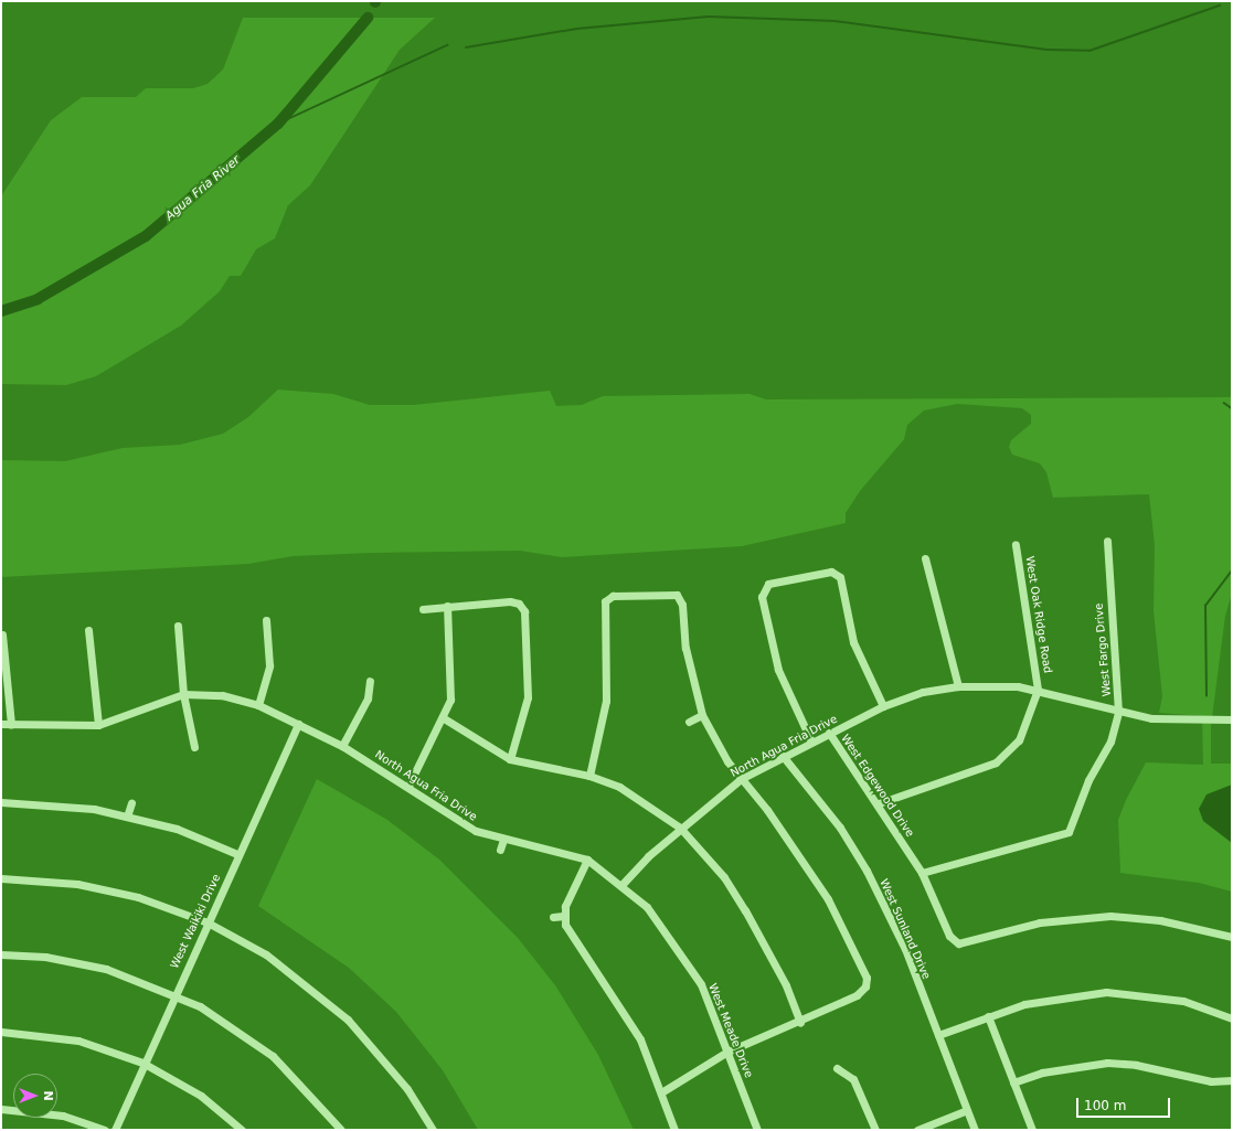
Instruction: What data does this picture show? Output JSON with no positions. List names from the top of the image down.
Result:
{
  "streets": {
    "street": [
      "West Oak Ridge Road",
      "West Fargo Drive",
      "North Agua Fria Drive",
      "West Edgewood Drive",
      "West Waikiki Drive",
      "West Sunland Drive",
      "West Meade Drive"
    ]
  },
  "crossings": [
    ["West Oak Ridge Road", "North Agua Fria Drive"],
    ["West Oak Ridge Road", "West Edgewood Drive"],
    ["West Fargo Drive", "North Agua Fria Drive"],
    ["West Fargo Drive", "West Edgewood Drive"],
    ["North Agua Fria Drive", "West Edgewood Drive"],
    ["North Agua Fria Drive", "West Waikiki Drive"],
    ["North Agua Fria Drive", "West Sunland Drive"],
    ["North Agua Fria Drive", "West Meade Drive"]
  ],
  "water": ["Agua Fria River"],
  "scale_bar": "100 m",
  "north": "right"
}
